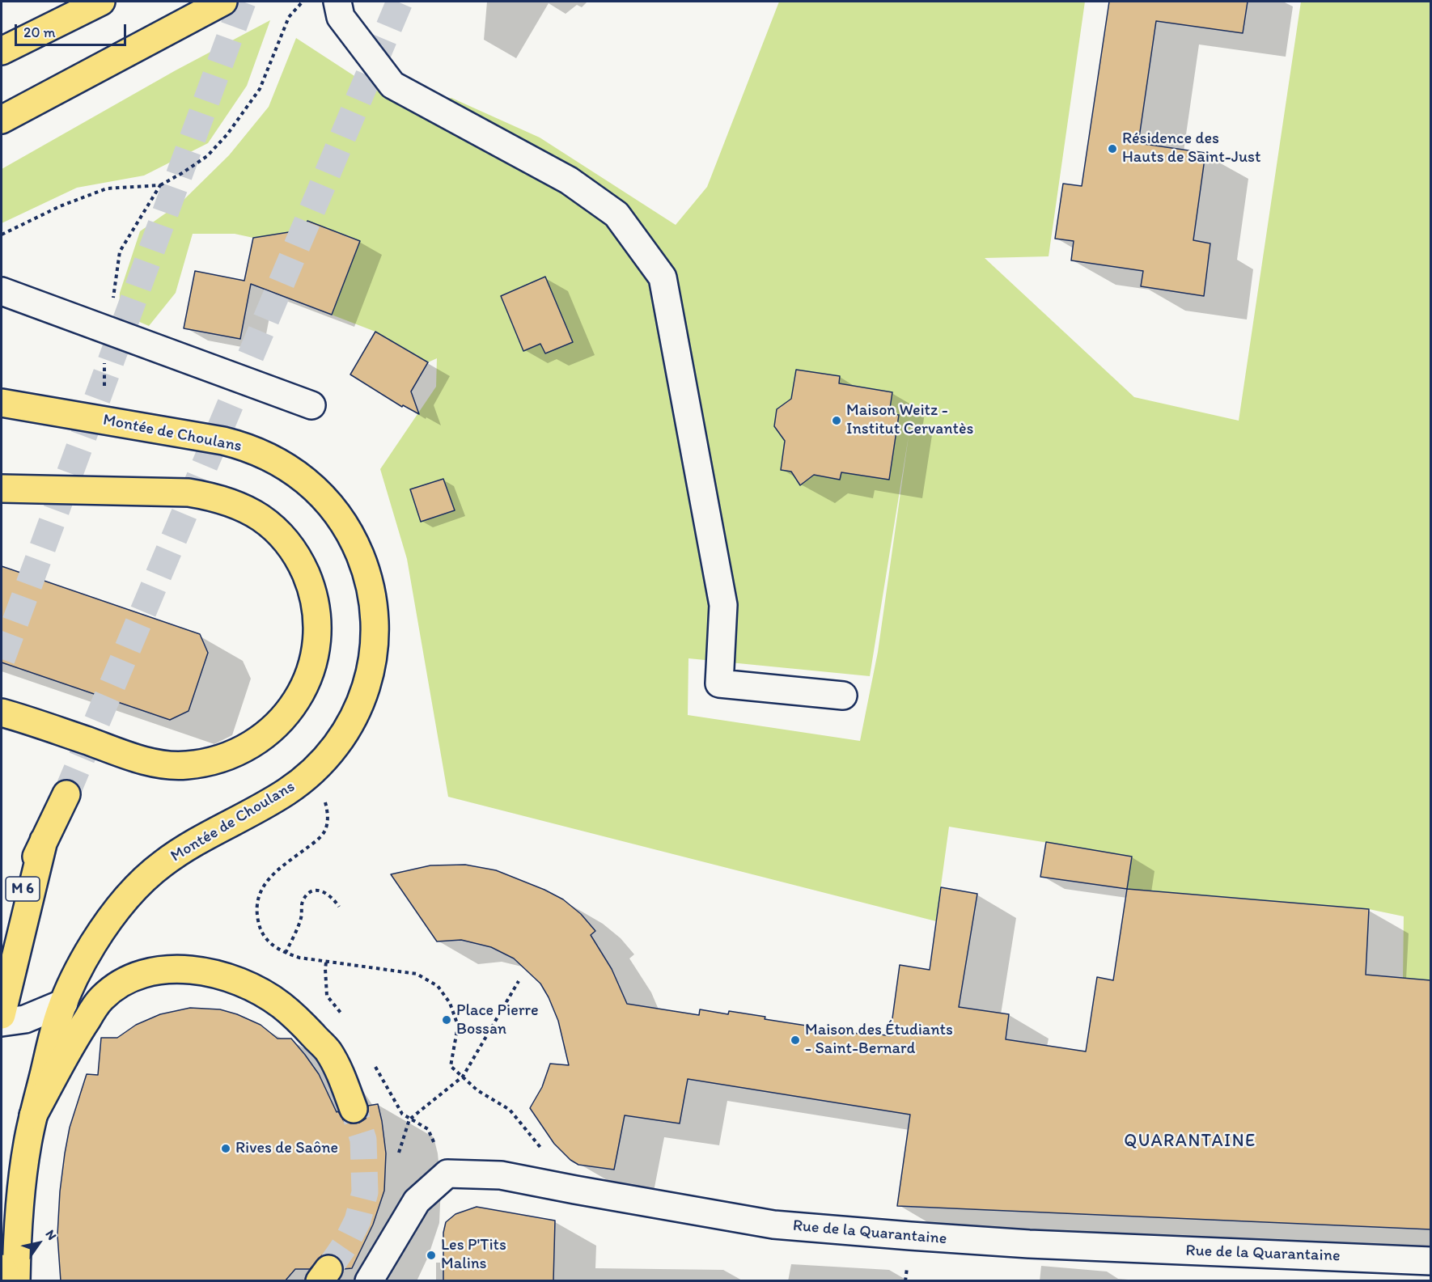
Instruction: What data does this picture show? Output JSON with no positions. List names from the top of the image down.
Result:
{
  "streets": {
    "main road": ["Montée de Choulans", "M 6"],
    "street": ["Rue de la Quarantaine"]
  },
  "districts": ["QUARANTAINE"],
  "places": [
    "Résidence des Hauts de Saint-Just",
    "Maison Weitz - Institut Cervantès",
    "Place Pierre Bossan",
    "Maison des Étudiants - Saint-Bernard",
    "Rives de Saône",
    "Les P'Tits Malins"
  ],
  "scale_bar": "20 m",
  "north": "top right"
}
